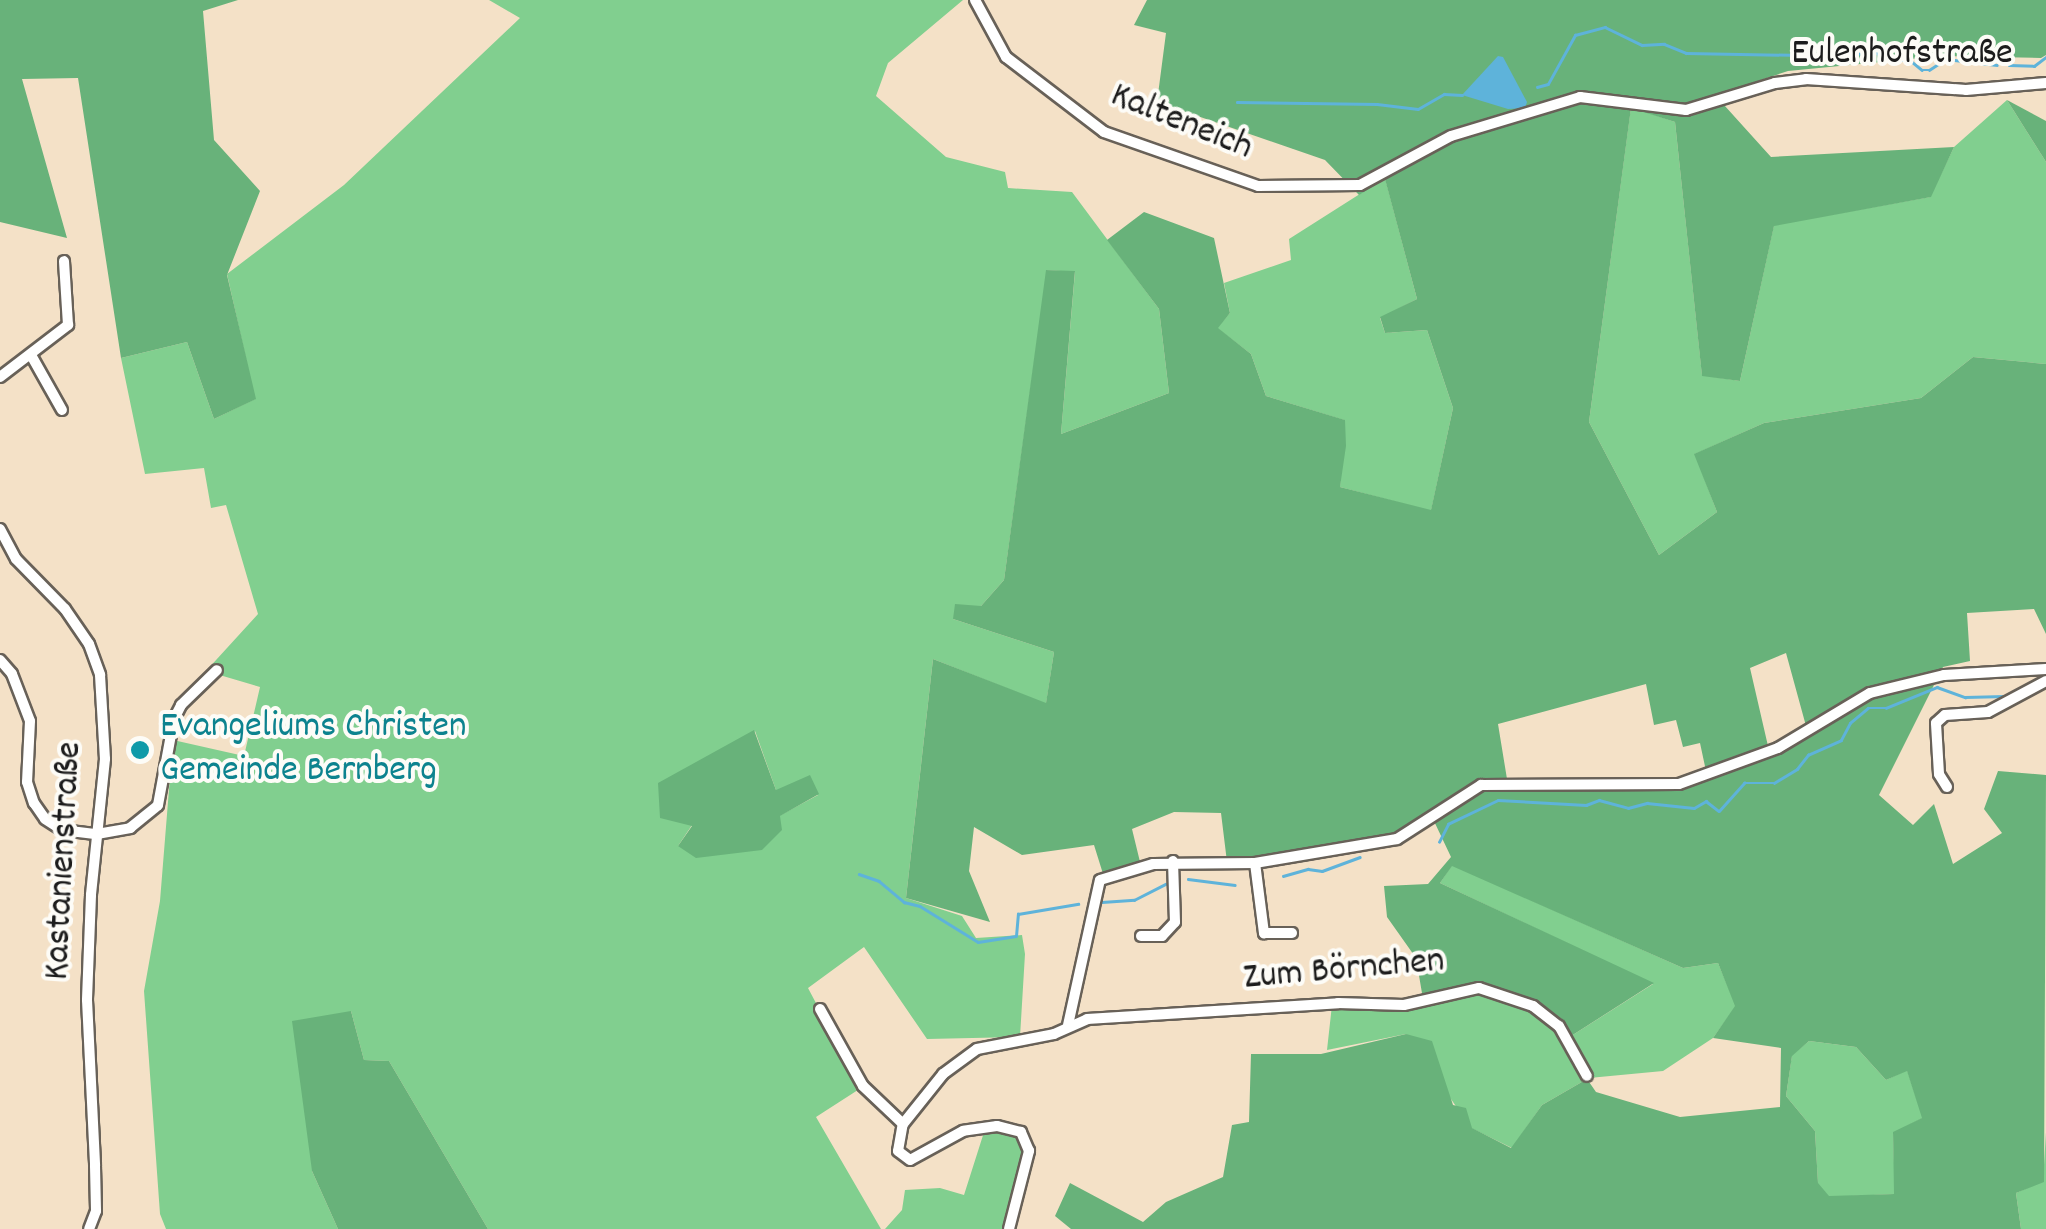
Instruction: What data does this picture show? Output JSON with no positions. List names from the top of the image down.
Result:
{
  "streets": {
    "street": [
      "Eulenhofstraße",
      "Kalteneich",
      "Kastanienstraße",
      "Zum Börnchen"
    ]
  },
  "crossings": [
    ["Eulenhofstraße", "Kalteneich"]
  ],
  "places": ["Evangeliums Christen Gemeinde Bernberg"]
}
